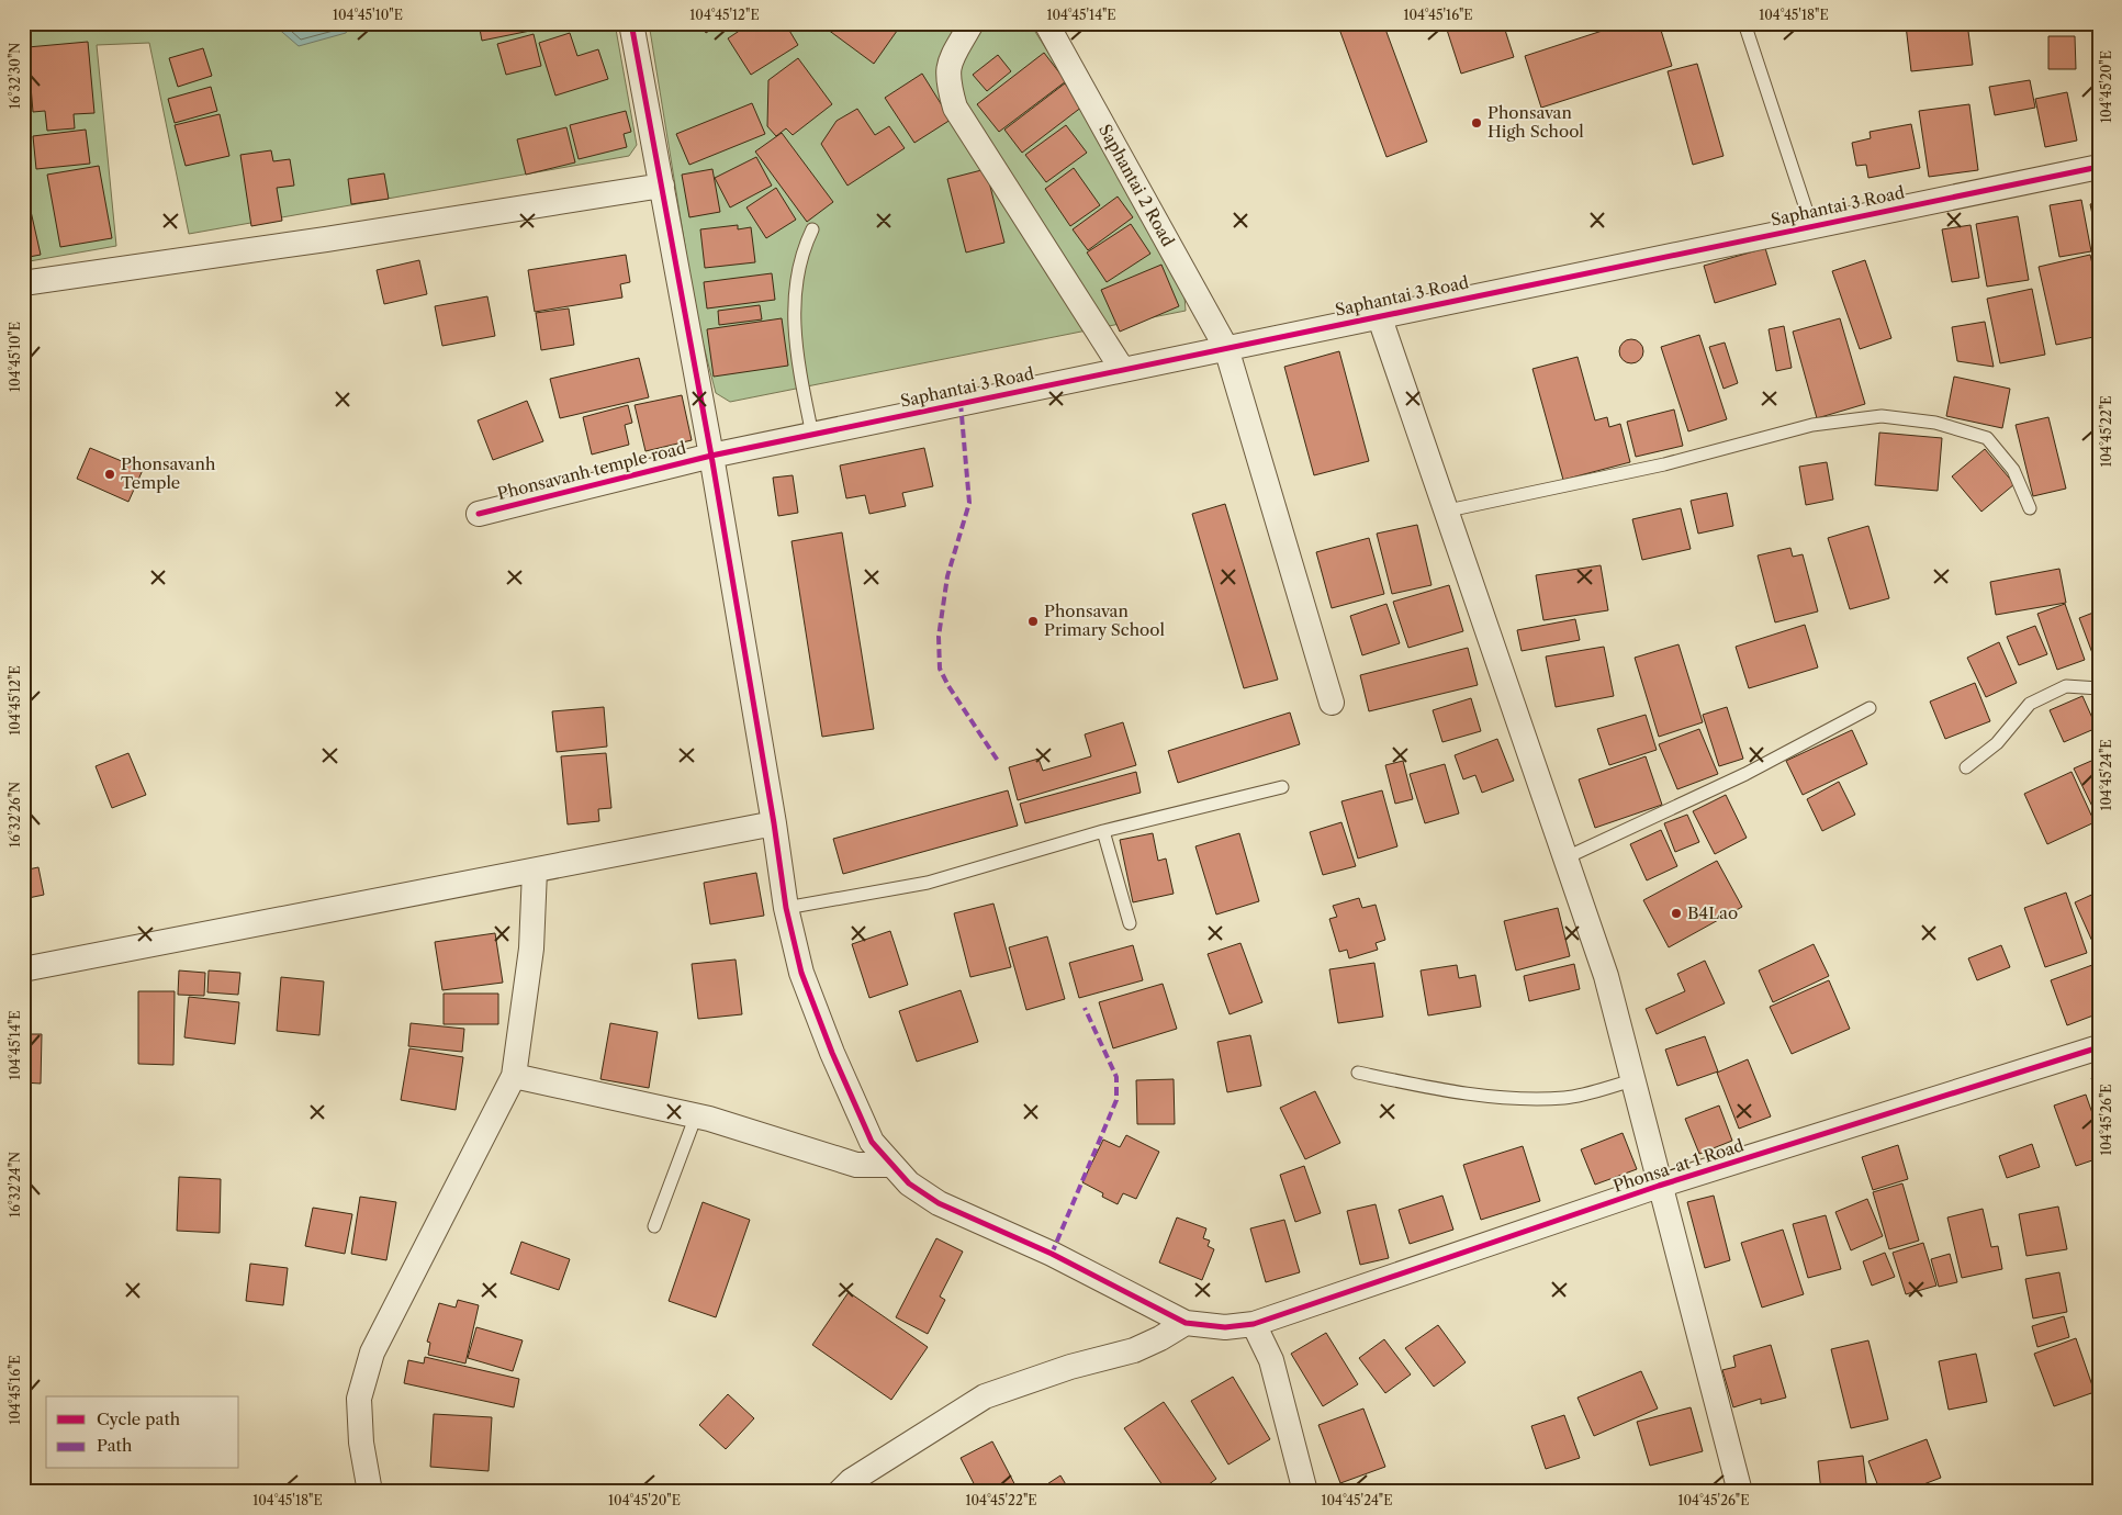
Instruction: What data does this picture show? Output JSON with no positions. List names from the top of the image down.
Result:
{
  "streets": {
    "street": [
      "Saphantai 2 Road",
      "Saphantai 3 Road",
      "Phonsavanh temple road",
      "Phonsa-at 1 Road"
    ]
  },
  "crossings": [
    ["Saphantai 2 Road", "Saphantai 3 Road"],
    ["Saphantai 3 Road", "Phonsavanh temple road"]
  ],
  "places": [
    "Phonsavan High School",
    "Phonsavanh Temple",
    "Phonsavan Primary School",
    "B4Lao"
  ],
  "legend": ["Cycle path", "Path"],
  "coordinates": [
    "104°45'10\"E",
    "104°45'12\"E",
    "104°45'14\"E",
    "104°45'16\"E",
    "104°45'18\"E",
    "16°32'30\"N",
    "104°45'20\"E",
    "104°45'22\"E",
    "104°45'24\"E",
    "16°32'26\"N",
    "104°45'26\"E",
    "16°32'24\"N"
  ]
}
